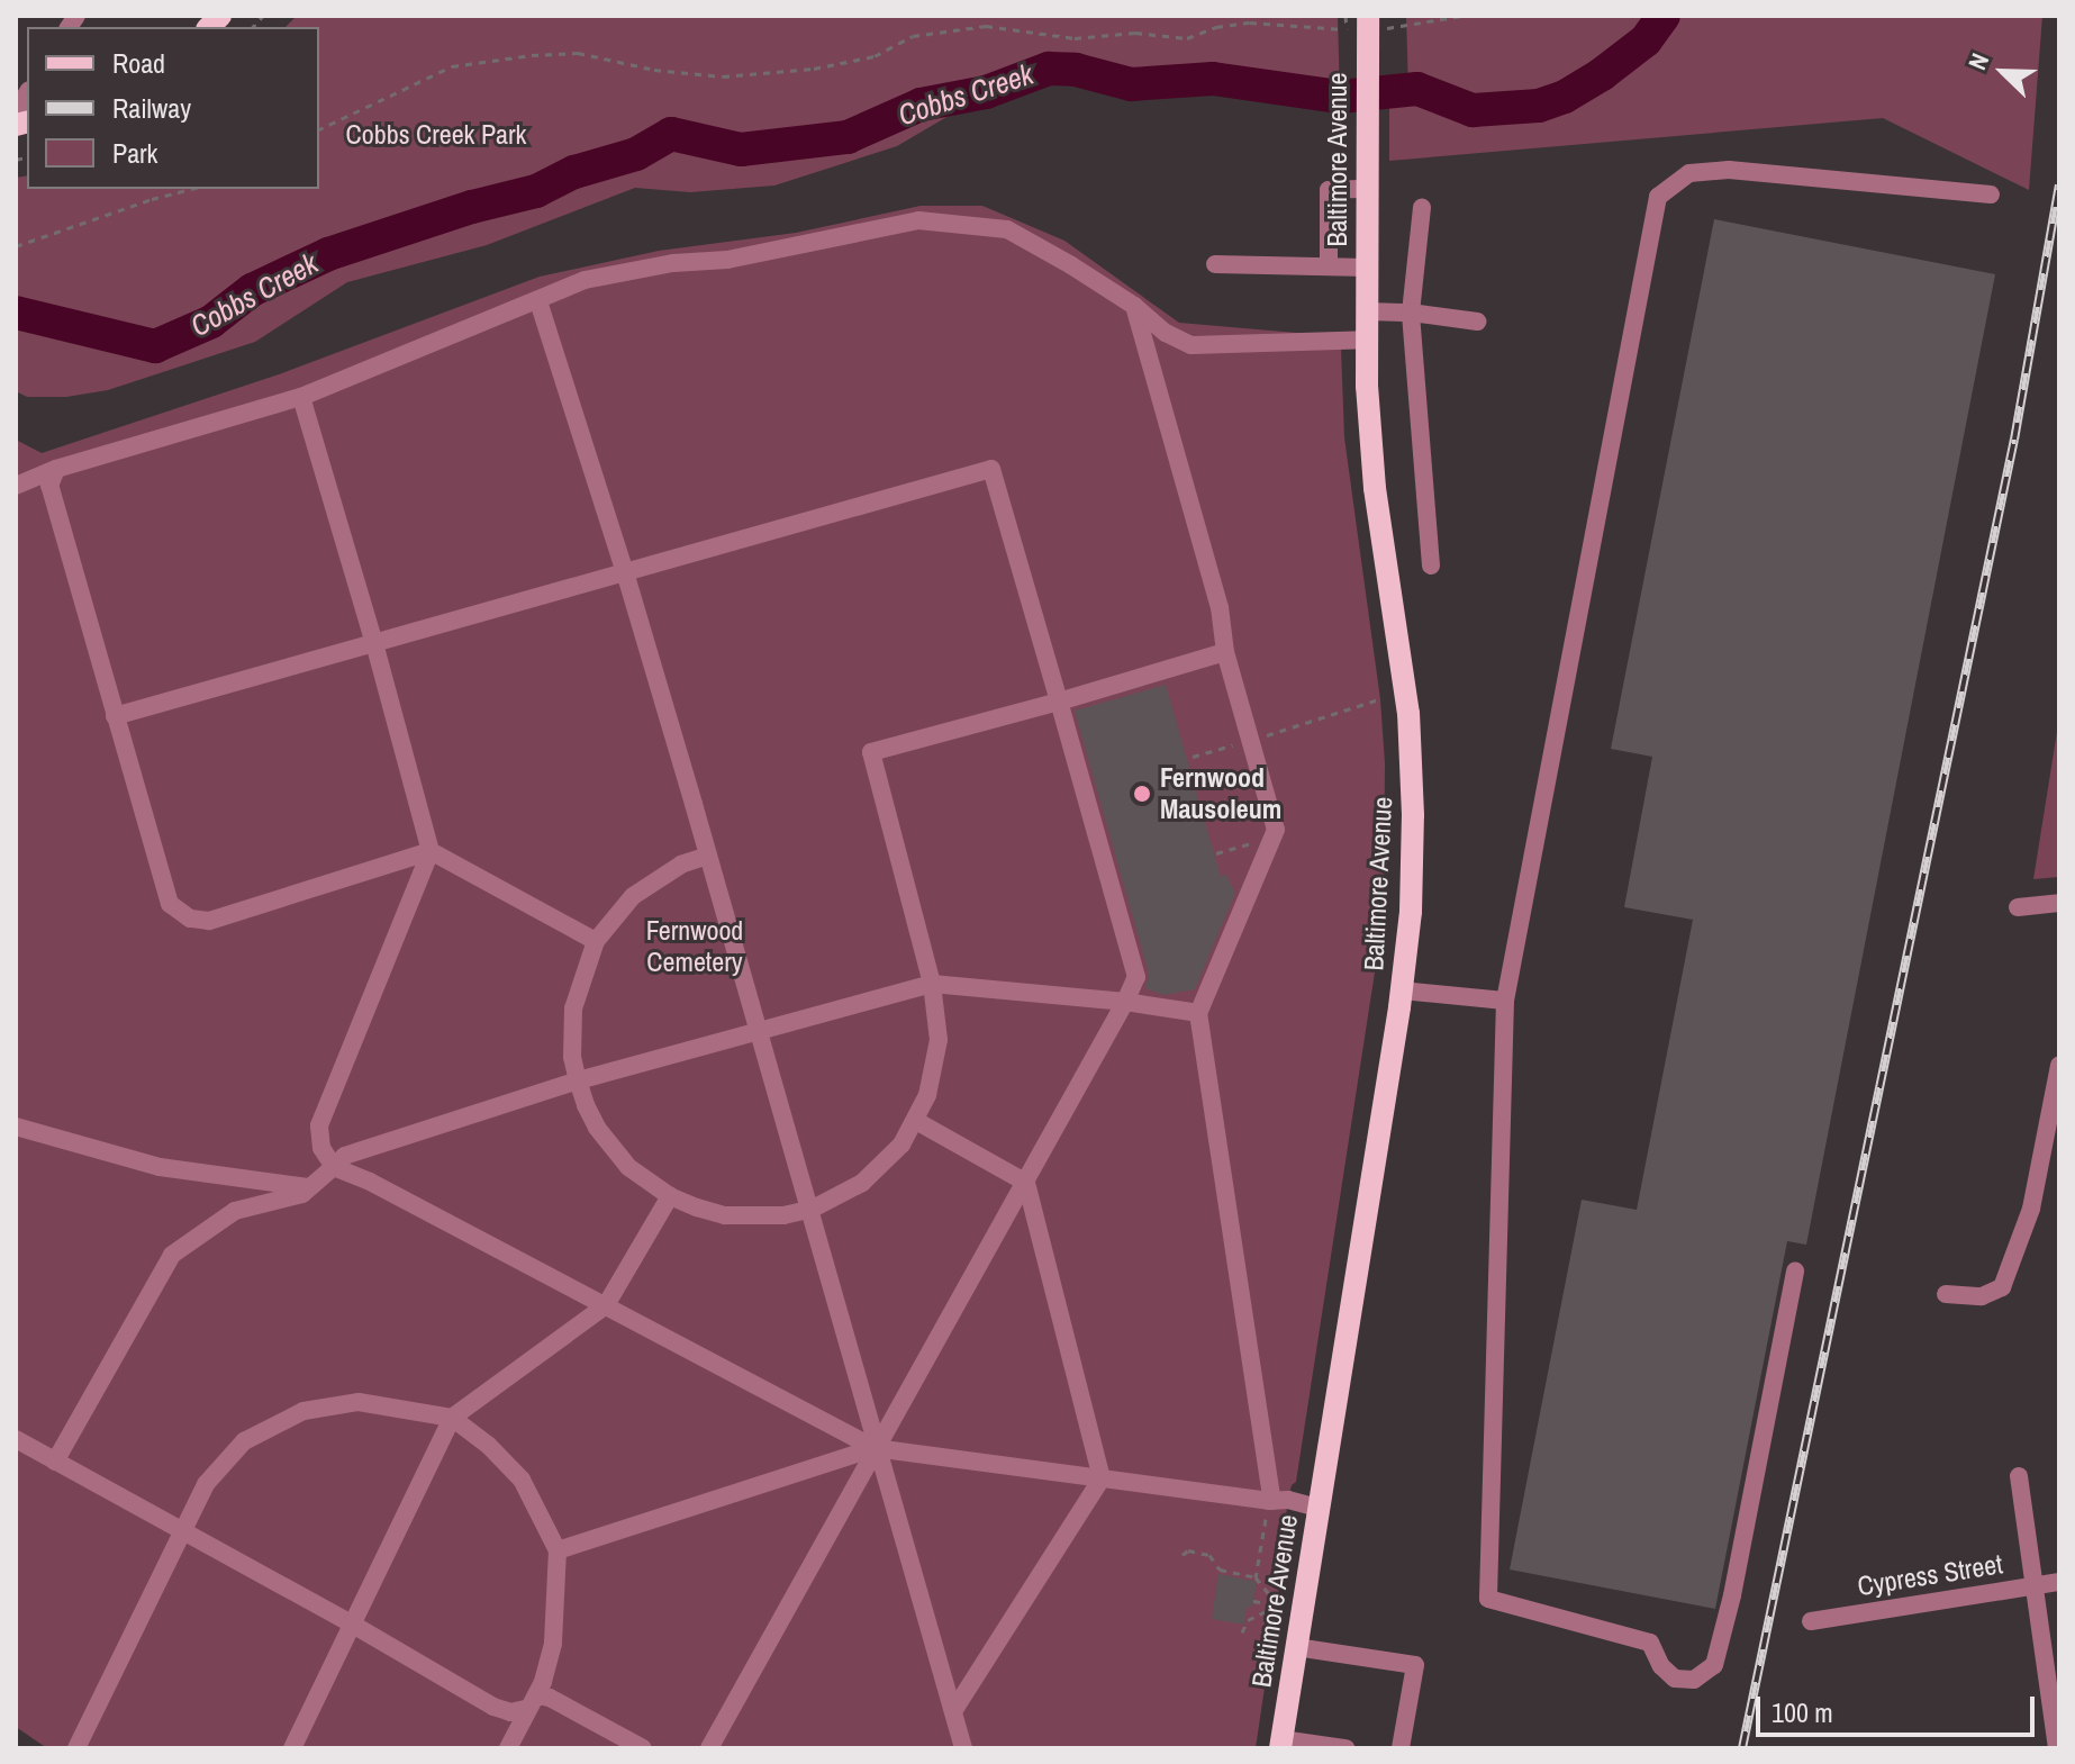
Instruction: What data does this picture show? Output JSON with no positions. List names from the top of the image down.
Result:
{
  "streets": {
    "main road": ["Baltimore Avenue"],
    "street": ["Cypress Street"]
  },
  "water": ["Cobbs Creek"],
  "parks": ["Cobbs Creek Park", "Fernwood Cemetery"],
  "places": ["Fernwood Mausoleum"],
  "legend": ["Road", "Railway", "Park"],
  "scale_bar": "100 m",
  "north": "top left"
}
